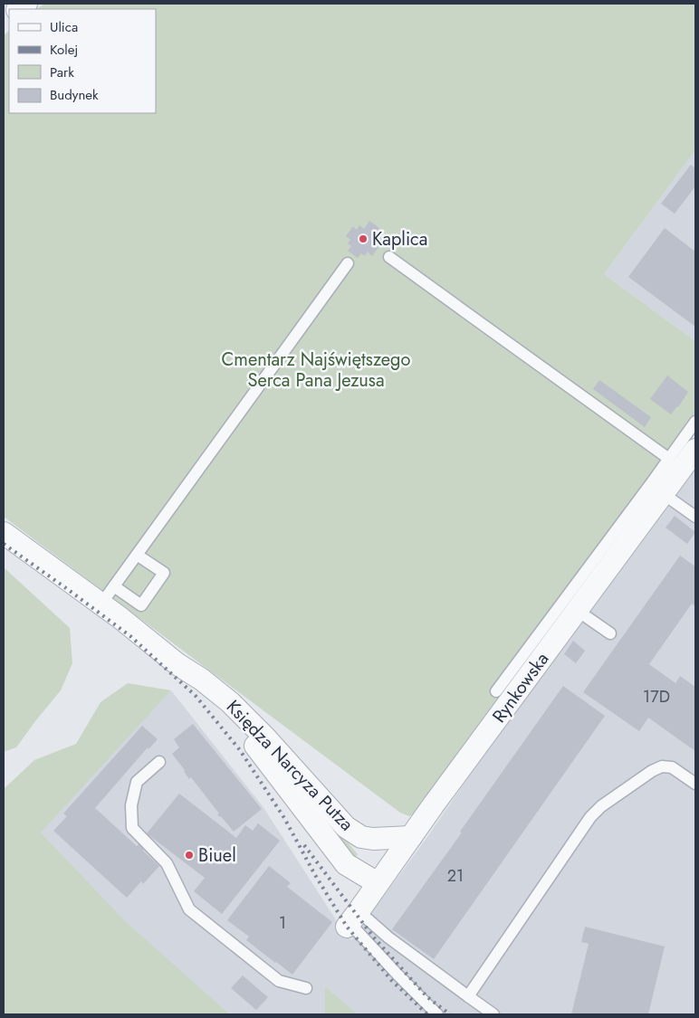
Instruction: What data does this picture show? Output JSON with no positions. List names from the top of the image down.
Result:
{
  "streets": {
    "street": ["Rynkowska", "Księdza Narcyza Putza"]
  },
  "crossings": [
    ["Rynkowska", "Księdza Narcyza Putza"]
  ],
  "parks": ["Cmentarz Najświętszego Serca Pana Jezusa"],
  "places": ["Kaplica", "Biuel"],
  "house_numbers": ["17D", "21", "1"],
  "legend": [
    "Ulica",
    "Kolej",
    "Park",
    "Budynek"
  ]
}
